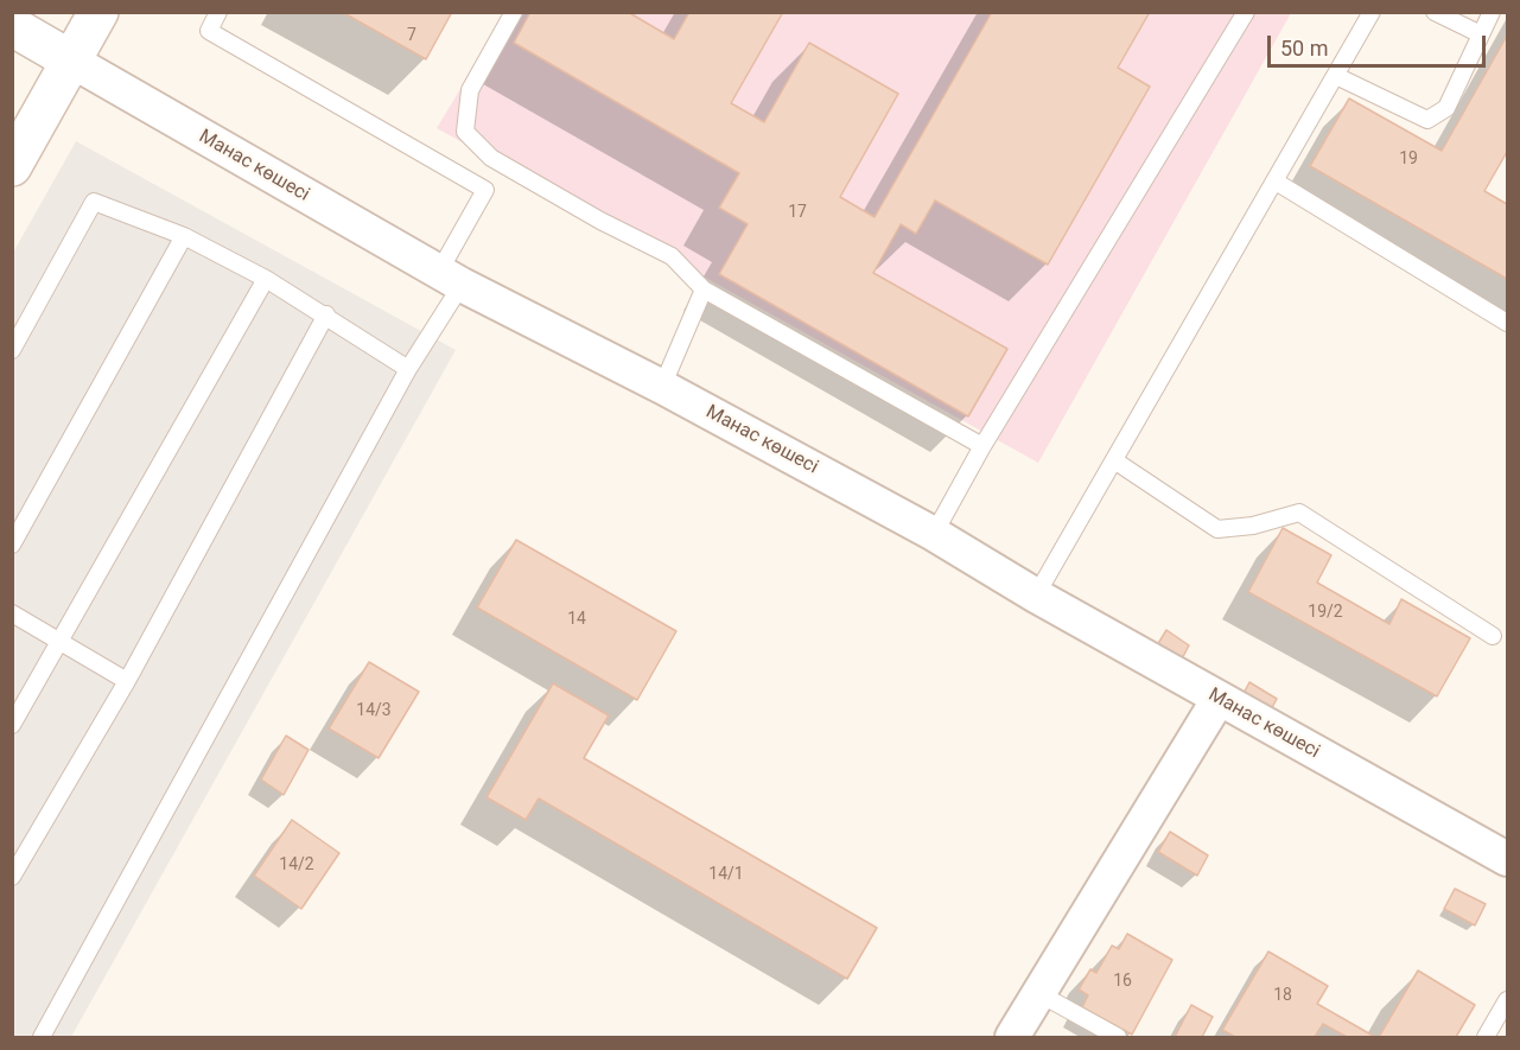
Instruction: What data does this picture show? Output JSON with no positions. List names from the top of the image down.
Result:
{
  "streets": {
    "main road": ["Манас көшесі"]
  },
  "house_numbers": [
    "7",
    "19",
    "17",
    "19/2",
    "14",
    "14/3",
    "14/2",
    "14/1",
    "16",
    "18"
  ],
  "scale_bar": "50 m"
}
